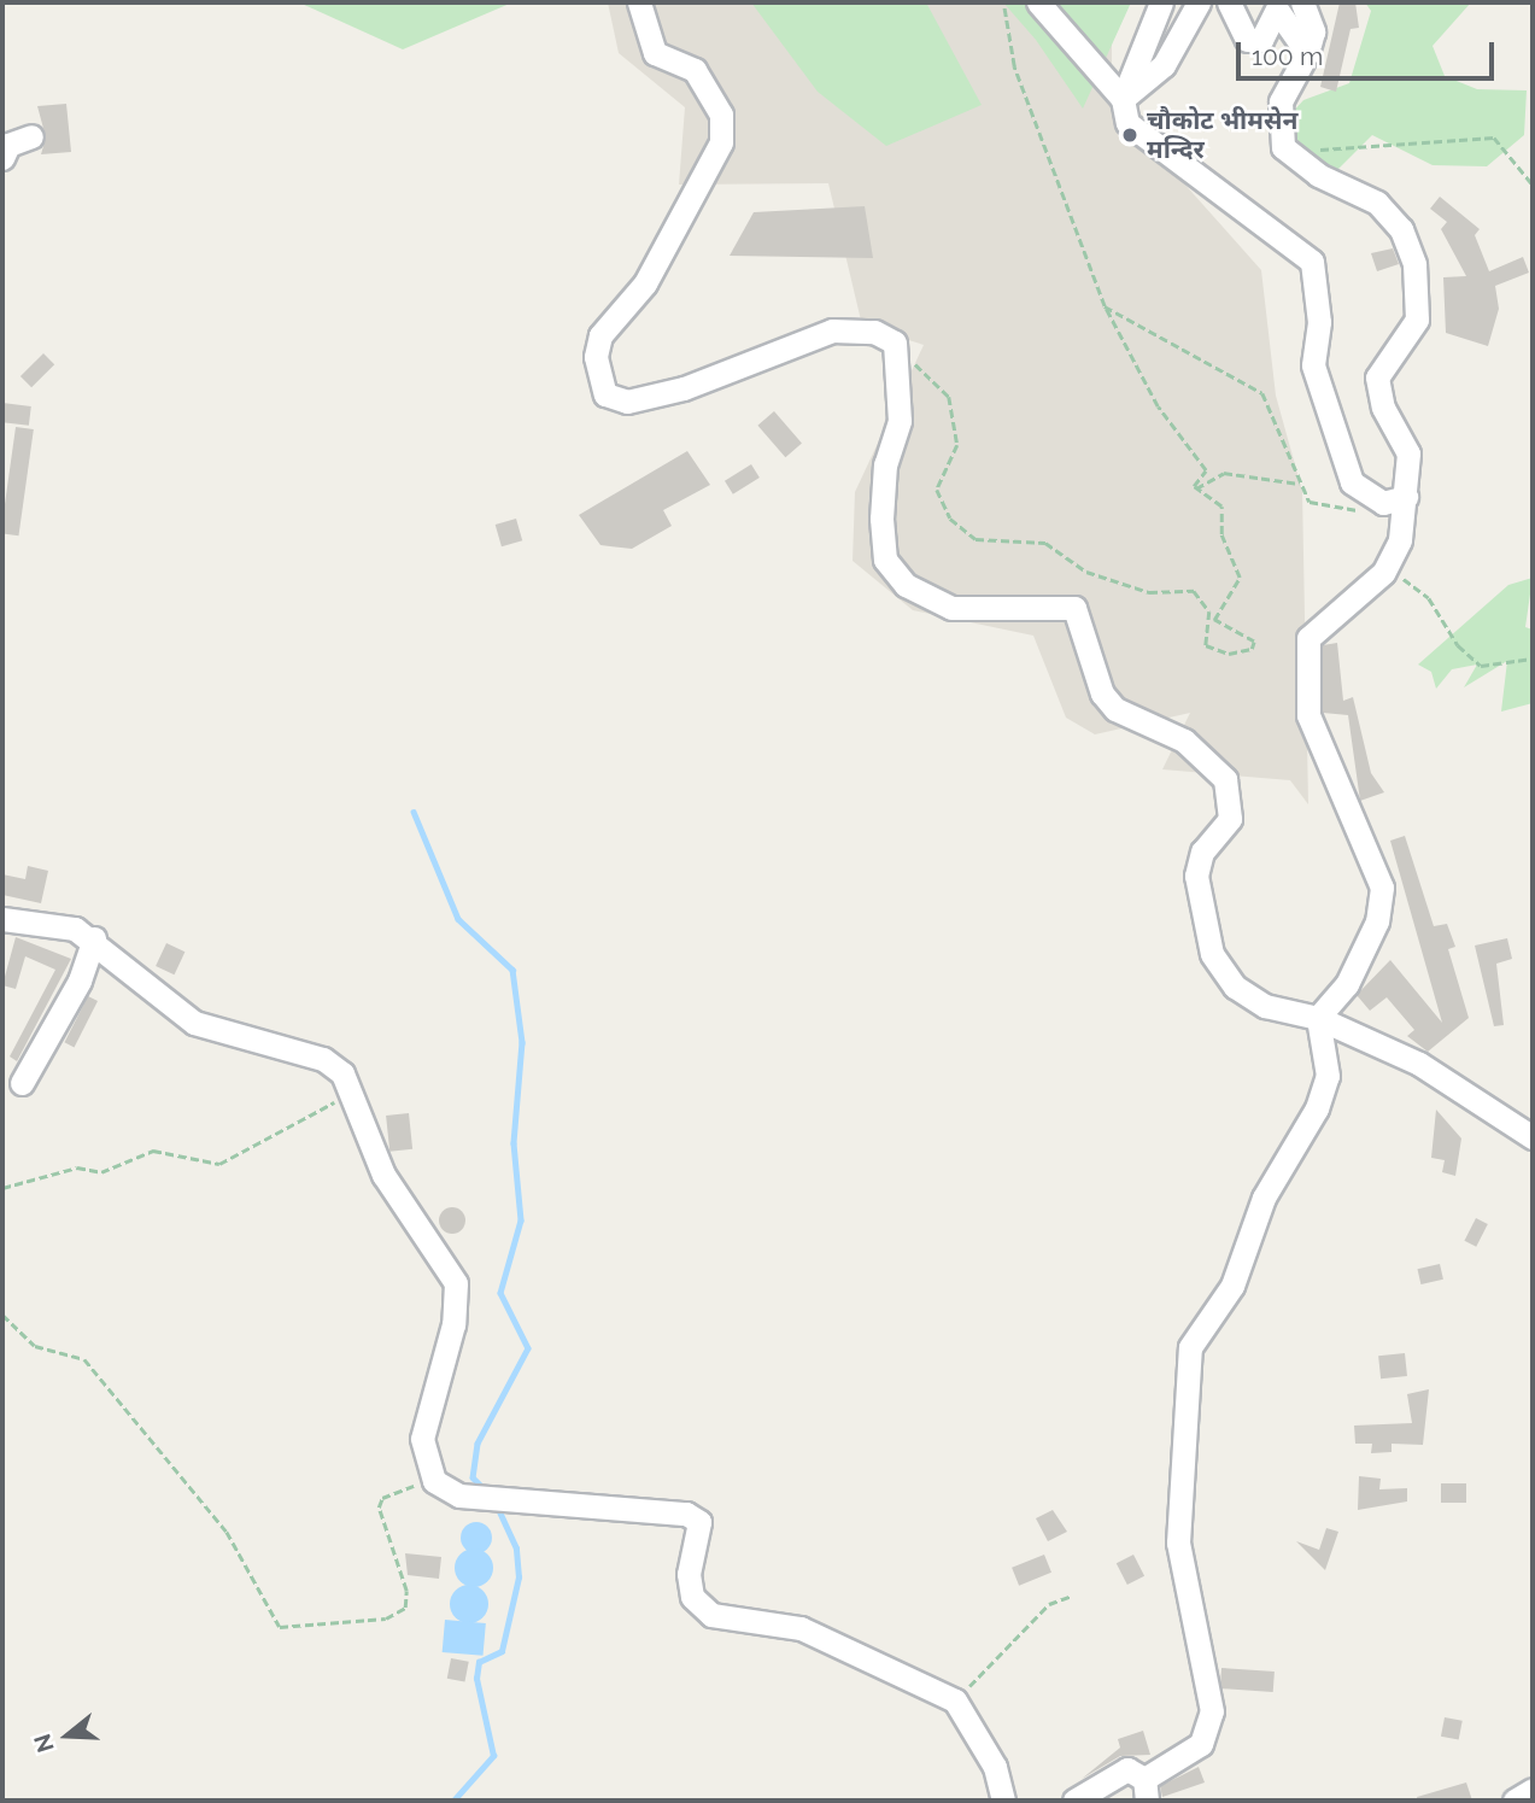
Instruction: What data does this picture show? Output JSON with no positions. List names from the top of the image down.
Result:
{
  "places": ["चौकोट भीमसेन मन्दिर"],
  "scale_bar": "100 m",
  "north": "left"
}
